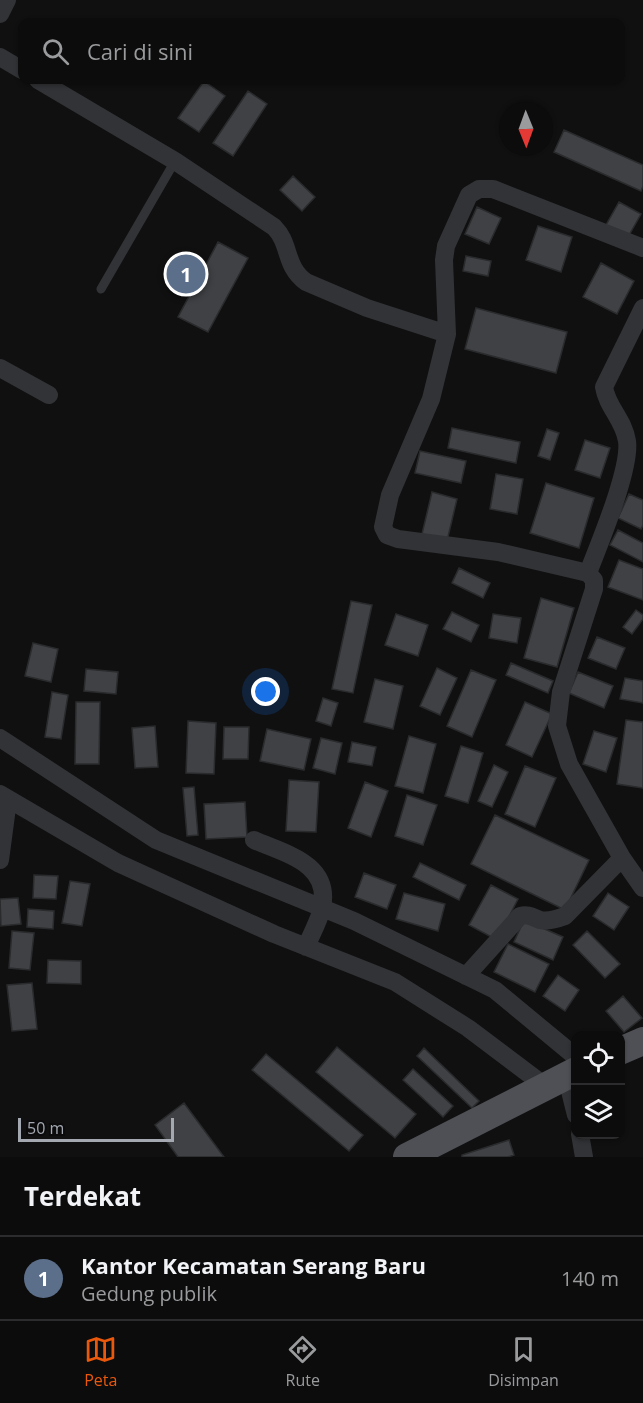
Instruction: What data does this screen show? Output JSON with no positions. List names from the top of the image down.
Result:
{
  "scale_bar": "50 m",
  "north": "bottom",
  "page": {
    "search": "Cari di sini",
    "pins": "1",
    "scale": "50 m",
    "heading": "Terdekat",
    "list": [
      {
        "mark": "1",
        "name": "Kantor Kecamatan Serang Baru",
        "note": "Gedung publik",
        "value": "140 m"
      }
    ],
    "nav": ["Peta", "Rute", "Disimpan"]
  }
}
